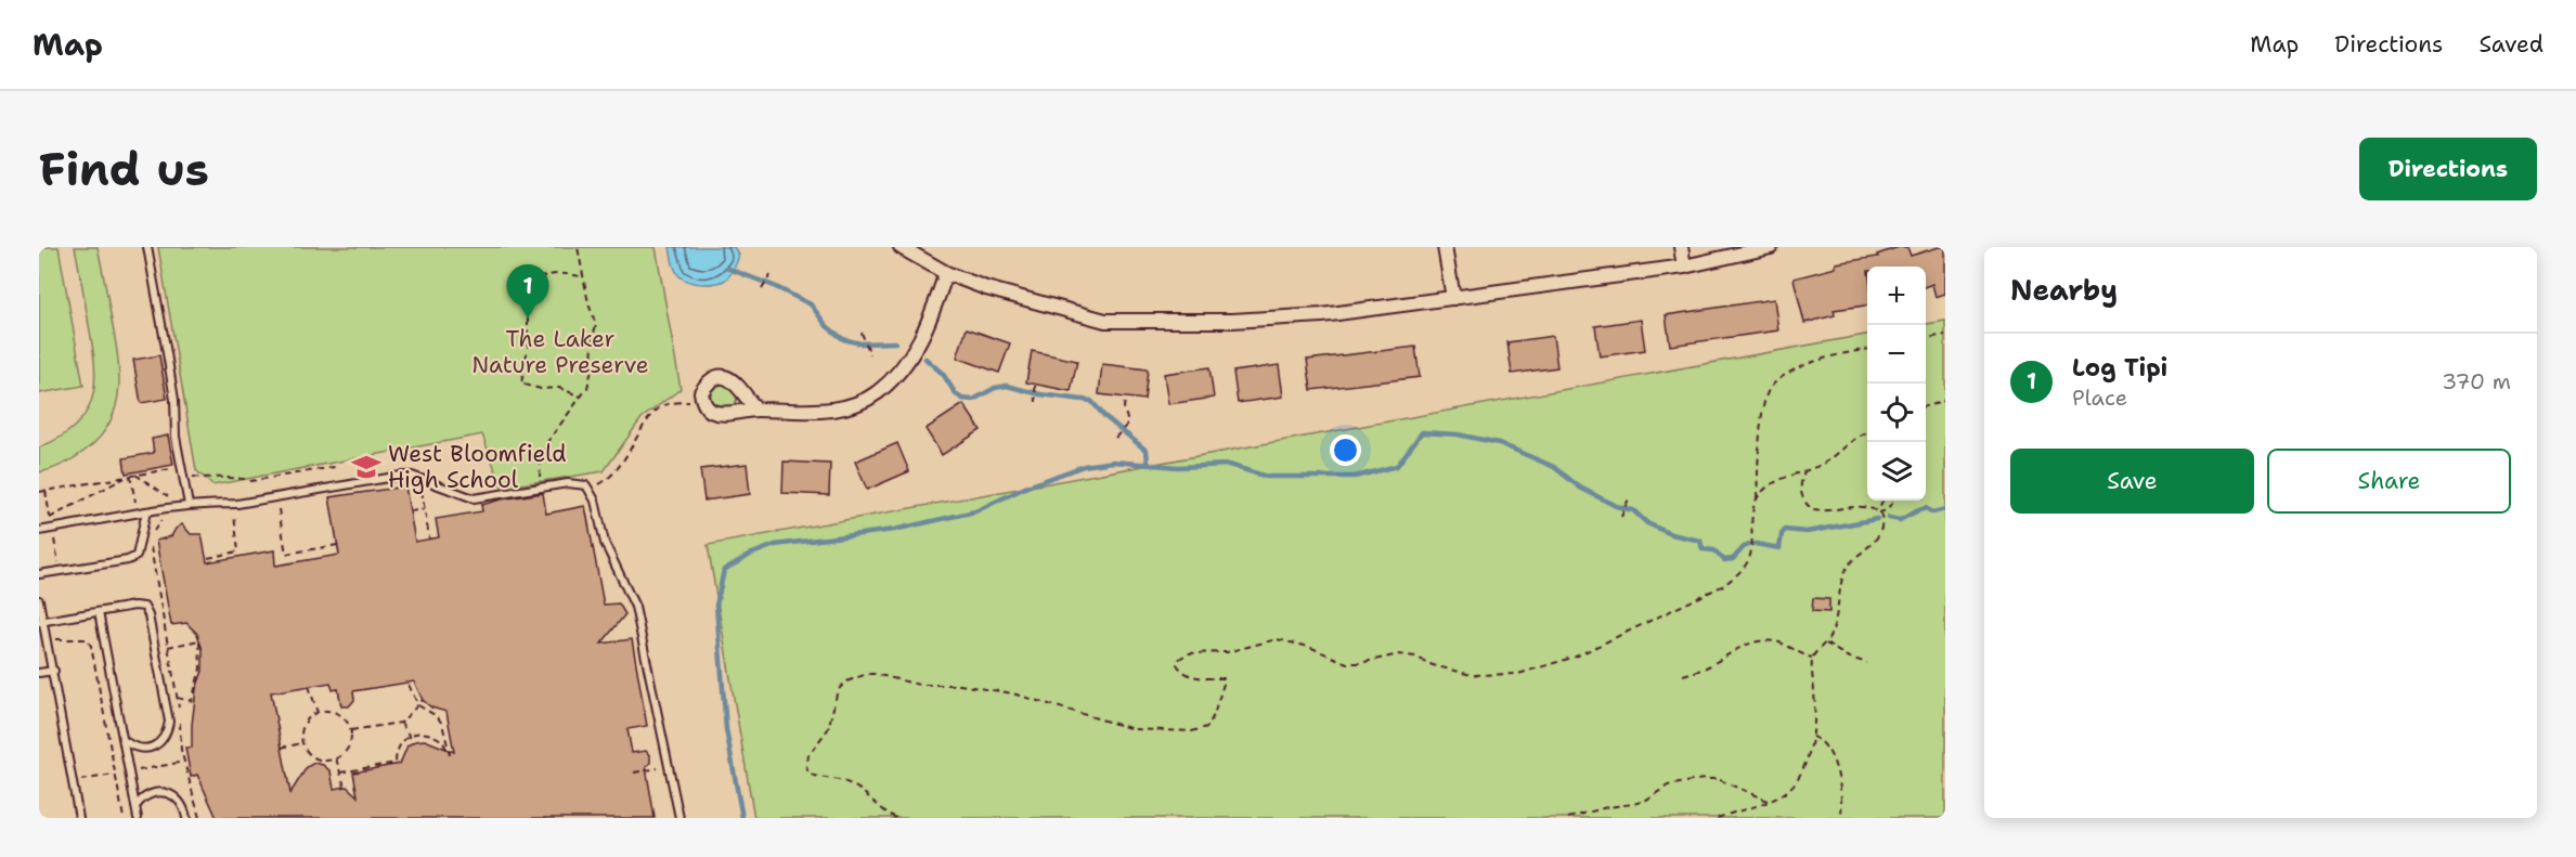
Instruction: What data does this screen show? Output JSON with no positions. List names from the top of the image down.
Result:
{
  "parks": ["The Laker Nature Preserve"],
  "places": {
    "school or university": ["West Bloomfield High School"]
  },
  "page": {
    "header": "Map",
    "nav": ["Map", "Directions", "Saved"],
    "buttons": [
      "Directions",
      ["Save", "Share"]
    ],
    "title": "Find us",
    "heading": "Nearby",
    "pins": "1",
    "map_buttons": ["+", "−"],
    "list": [
      {
        "mark": "1",
        "name": "Log Tipi",
        "note": "Place",
        "value": "370 m"
      }
    ]
  }
}
